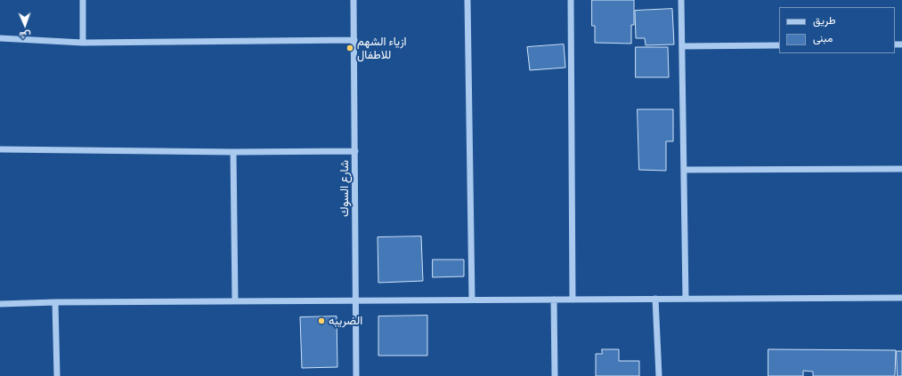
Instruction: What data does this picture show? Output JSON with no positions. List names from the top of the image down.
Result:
{
  "streets": {
    "street": ["شارع السوك"]
  },
  "places": ["ازياء الشهم للاطفال", "الضريبه"],
  "legend": ["طريق", "مبنى"],
  "north": "bottom"
}
